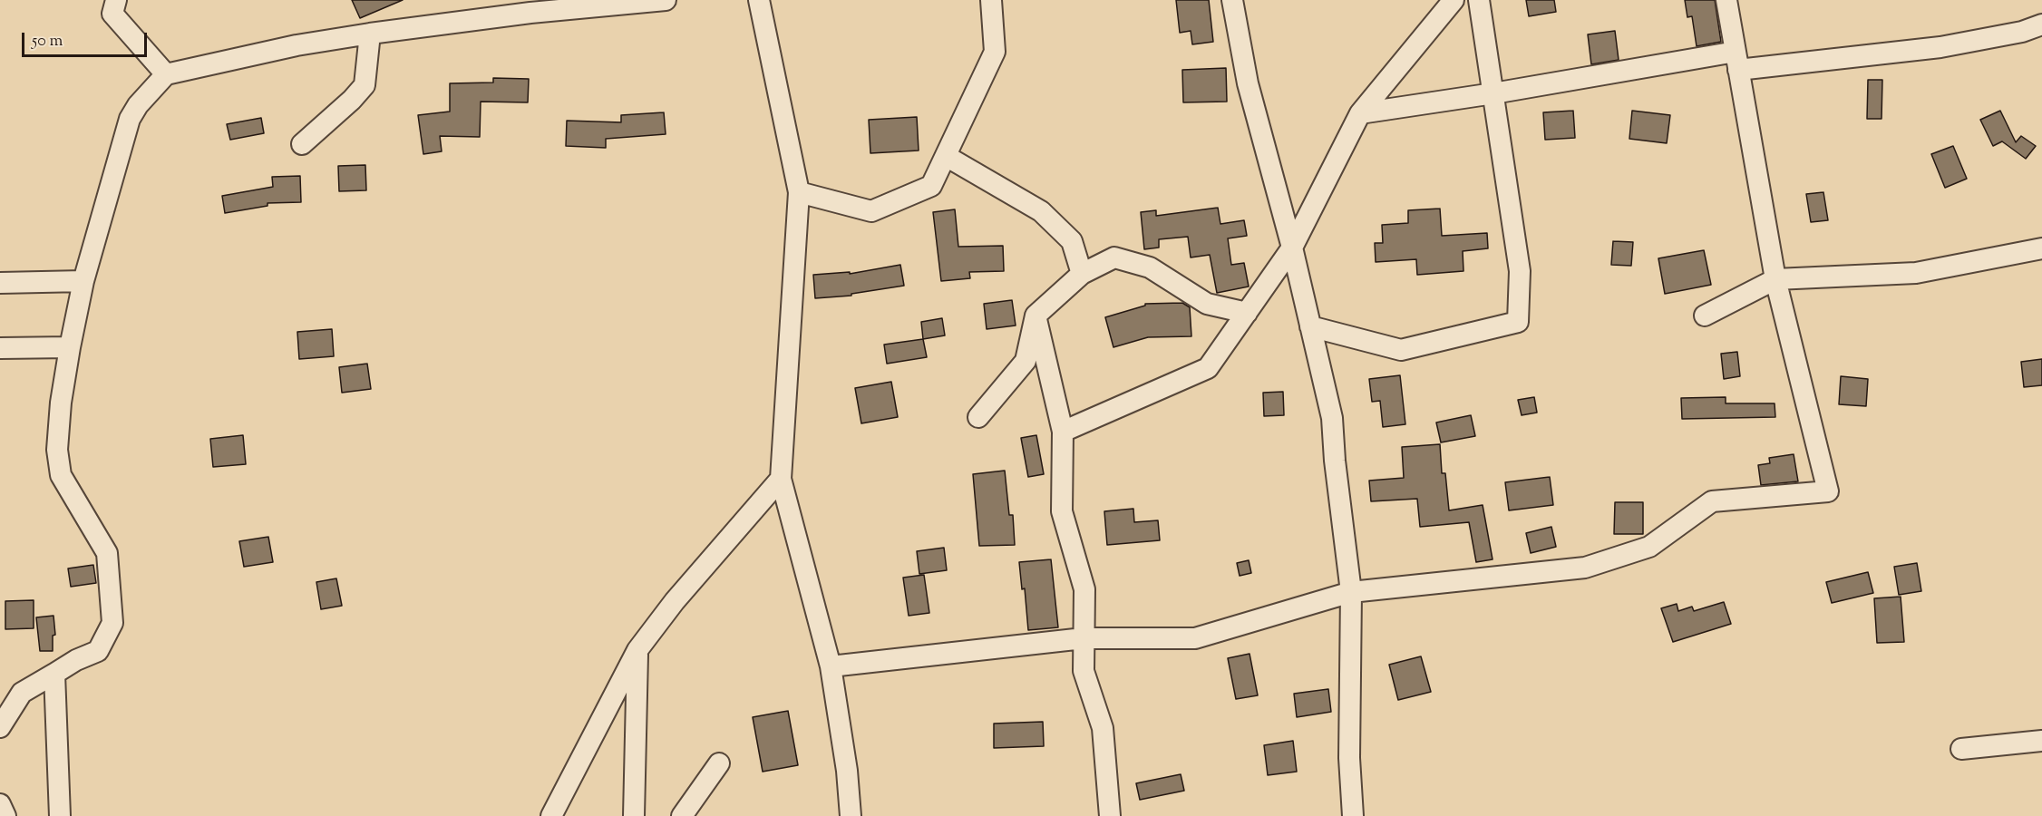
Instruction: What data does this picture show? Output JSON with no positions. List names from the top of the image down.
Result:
{
  "scale_bar": "50 m"
}
